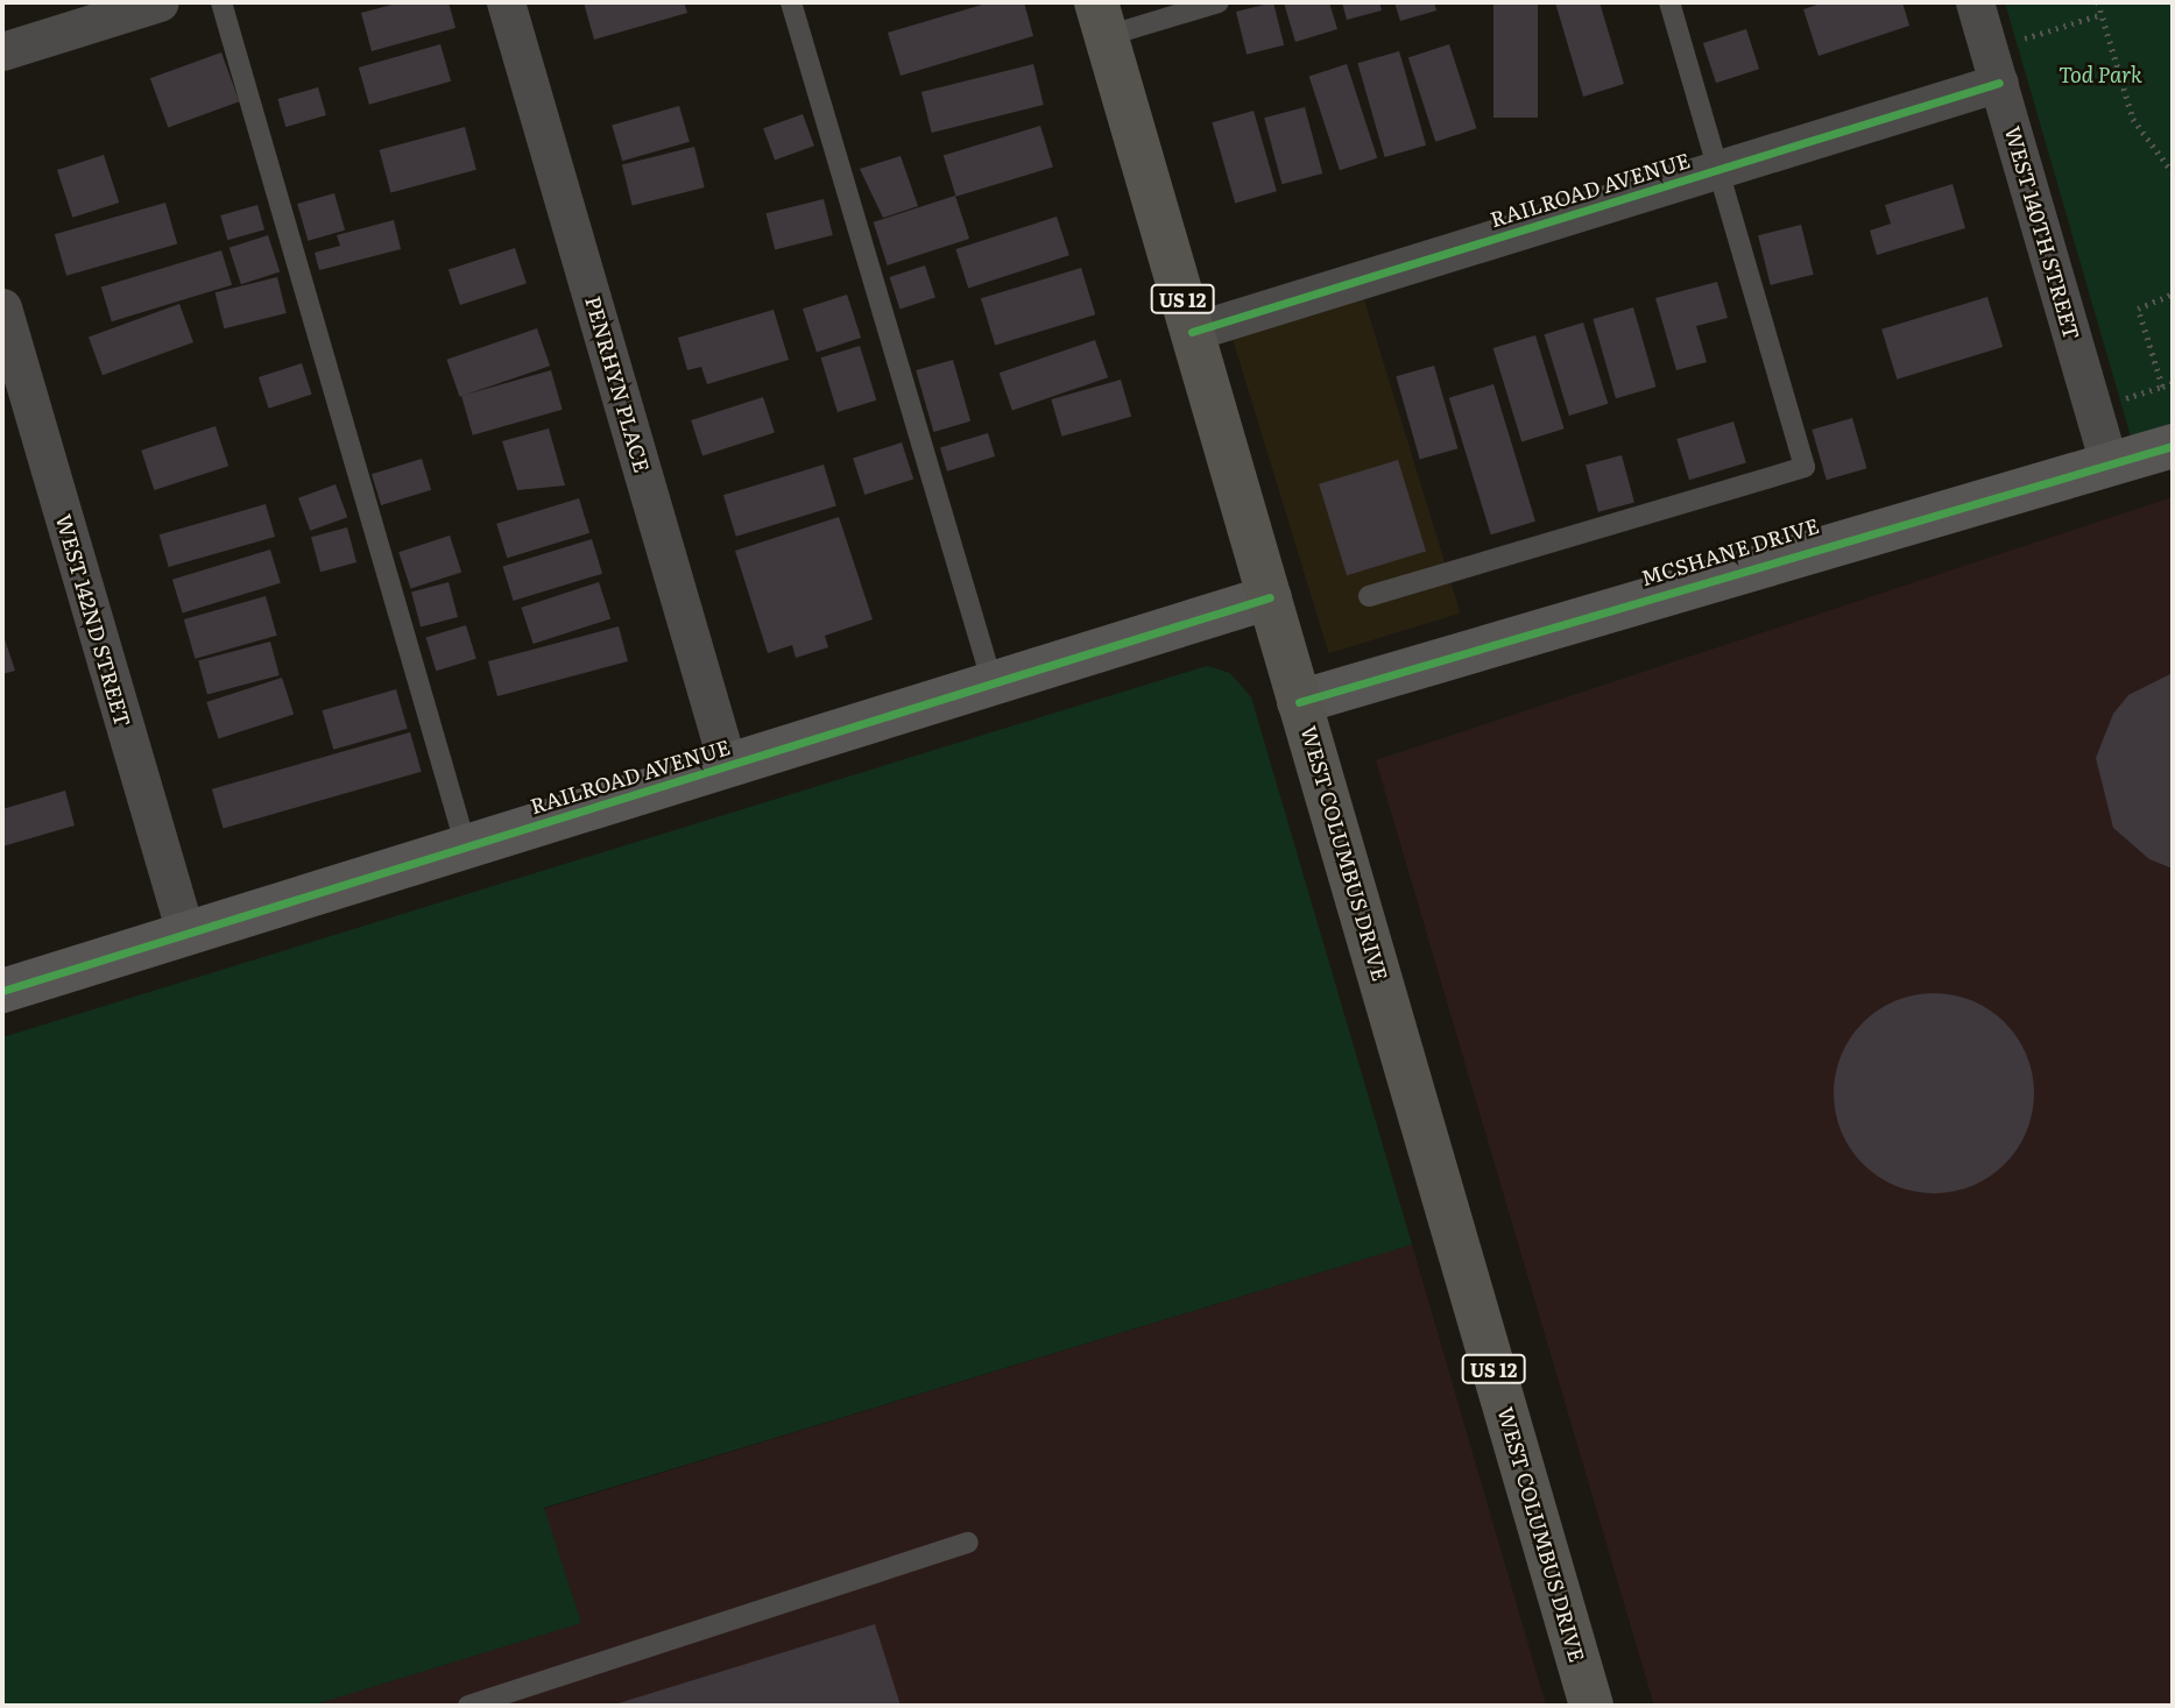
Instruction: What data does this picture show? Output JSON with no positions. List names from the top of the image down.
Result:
{
  "streets": {
    "main road": ["US 12", "WEST COLUMBUS DRIVE"],
    "street": [
      "RAILROAD AVENUE",
      "WEST 140TH STREET",
      "PENRHYN PLACE",
      "MCSHANE DRIVE",
      "WEST 142ND STREET"
    ]
  },
  "crossings": [
    ["RAILROAD AVENUE", "WEST 140TH STREET"],
    ["RAILROAD AVENUE", "PENRHYN PLACE"],
    ["RAILROAD AVENUE", "WEST 142ND STREET"],
    ["RAILROAD AVENUE", "WEST COLUMBUS DRIVE"],
    ["WEST 140TH STREET", "MCSHANE DRIVE"],
    ["MCSHANE DRIVE", "WEST COLUMBUS DRIVE"]
  ],
  "parks": ["Tod Park"]
}
